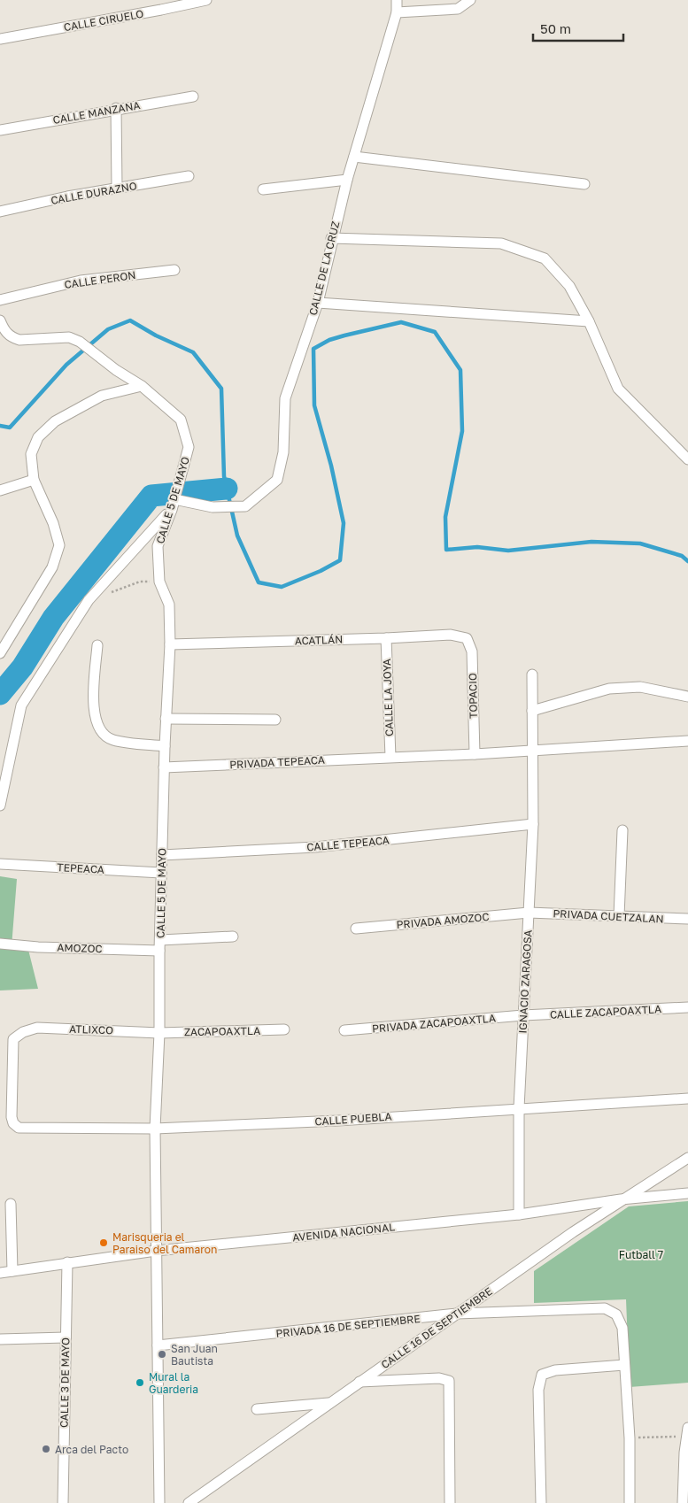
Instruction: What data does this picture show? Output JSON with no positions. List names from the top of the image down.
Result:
{
  "streets": {
    "street": [
      "CALLE CIRUELO",
      "CALLE MANZANA",
      "CALLE DURAZNO",
      "CALLE DE LA CRUZ",
      "CALLE PERON",
      "CALLE 5 DE MAYO",
      "ACATLÁN",
      "TOPACIO",
      "CALLE LA JOYA",
      "PRIVADA TEPEACA",
      "CALLE TEPEACA",
      "TEPEACA",
      "PRIVADA CUETZALAN",
      "PRIVADA AMOZOC",
      "AMOZOC",
      "IGNACIO ZARAGOSA",
      "CALLE ZACAPOAXTLA",
      "PRIVADA ZACAPOAXTLA",
      "ATLIXCO",
      "ZACAPOAXTLA",
      "CALLE PUEBLA",
      "AVENIDA NACIONAL",
      "PRIVADA 16 DE SEPTIEMBRE",
      "CALLE 16 DE SEPTIEMBRE",
      "CALLE 3 DE MAYO"
    ]
  },
  "crossings": [
    ["CALLE DE LA CRUZ", "CALLE 5 DE MAYO"],
    ["CALLE 5 DE MAYO", "ACATLÁN"],
    ["CALLE 5 DE MAYO", "PRIVADA TEPEACA"],
    ["CALLE 5 DE MAYO", "CALLE TEPEACA"],
    ["CALLE 5 DE MAYO", "TEPEACA"],
    ["CALLE 5 DE MAYO", "AMOZOC"],
    ["CALLE 5 DE MAYO", "ATLIXCO"],
    ["CALLE 5 DE MAYO", "ZACAPOAXTLA"],
    ["CALLE 5 DE MAYO", "CALLE PUEBLA"],
    ["CALLE 5 DE MAYO", "AVENIDA NACIONAL"],
    ["CALLE 5 DE MAYO", "PRIVADA 16 DE SEPTIEMBRE"],
    ["ACATLÁN", "TOPACIO"],
    ["ACATLÁN", "CALLE LA JOYA"],
    ["CALLE LA JOYA", "PRIVADA TEPEACA"],
    ["CALLE TEPEACA", "IGNACIO ZARAGOSA"],
    ["PRIVADA CUETZALAN", "PRIVADA AMOZOC"],
    ["PRIVADA CUETZALAN", "IGNACIO ZARAGOSA"],
    ["PRIVADA AMOZOC", "IGNACIO ZARAGOSA"],
    ["IGNACIO ZARAGOSA", "CALLE ZACAPOAXTLA"],
    ["IGNACIO ZARAGOSA", "PRIVADA ZACAPOAXTLA"],
    ["IGNACIO ZARAGOSA", "CALLE PUEBLA"],
    ["IGNACIO ZARAGOSA", "AVENIDA NACIONAL"],
    ["CALLE ZACAPOAXTLA", "PRIVADA ZACAPOAXTLA"],
    ["ATLIXCO", "ZACAPOAXTLA"],
    ["ATLIXCO", "CALLE PUEBLA"],
    ["AVENIDA NACIONAL", "CALLE 16 DE SEPTIEMBRE"],
    ["AVENIDA NACIONAL", "CALLE 3 DE MAYO"],
    ["PRIVADA 16 DE SEPTIEMBRE", "CALLE 16 DE SEPTIEMBRE"]
  ],
  "parks": ["Futball 7"],
  "places": [
    "Marisqueria el Paraiso del Camaron",
    "San Juan Bautista",
    "Mural la Guarderia",
    "Arca del Pacto"
  ],
  "scale_bar": "50 m"
}
